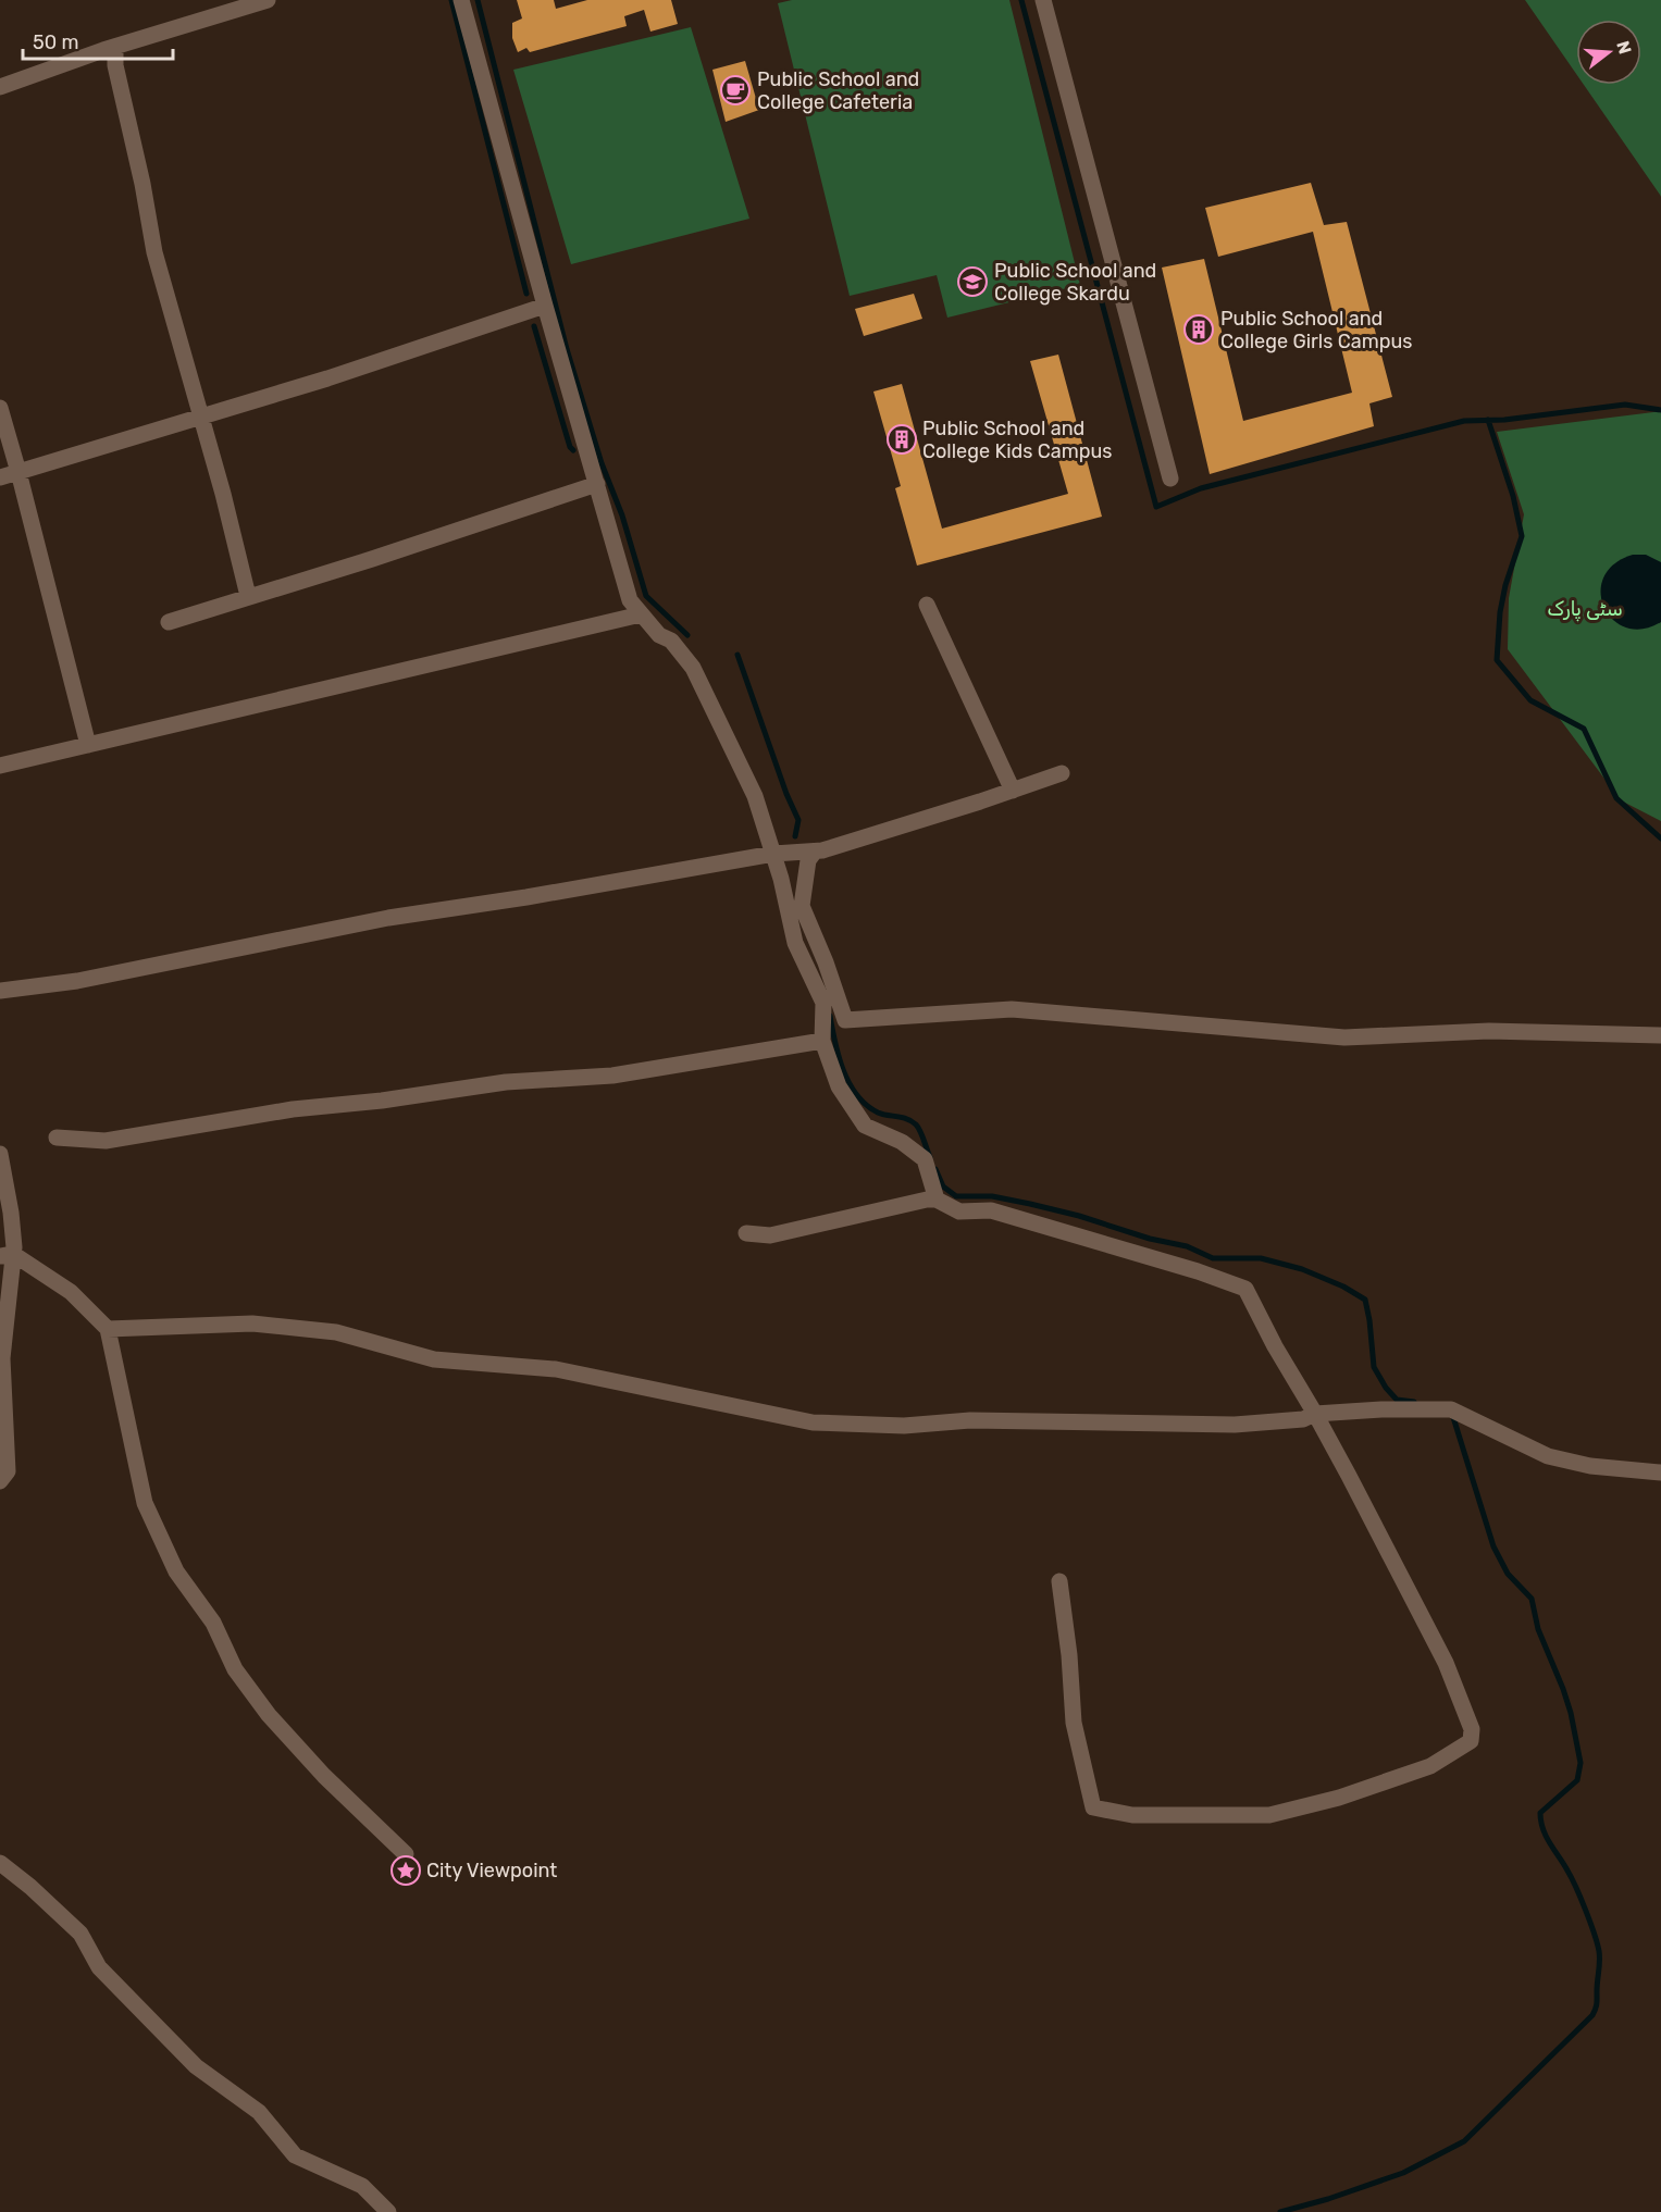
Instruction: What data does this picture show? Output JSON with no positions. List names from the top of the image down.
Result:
{
  "parks": ["سٹی پارک"],
  "places": {
    "cafe": ["Public School and College Cafeteria"],
    "school or university": ["Public School and College Skardu"],
    "building": ["Public School and College Girls Campus", "Public School and College Kids Campus"],
    "place": ["City Viewpoint"]
  },
  "scale_bar": "50 m",
  "north": "right"
}
